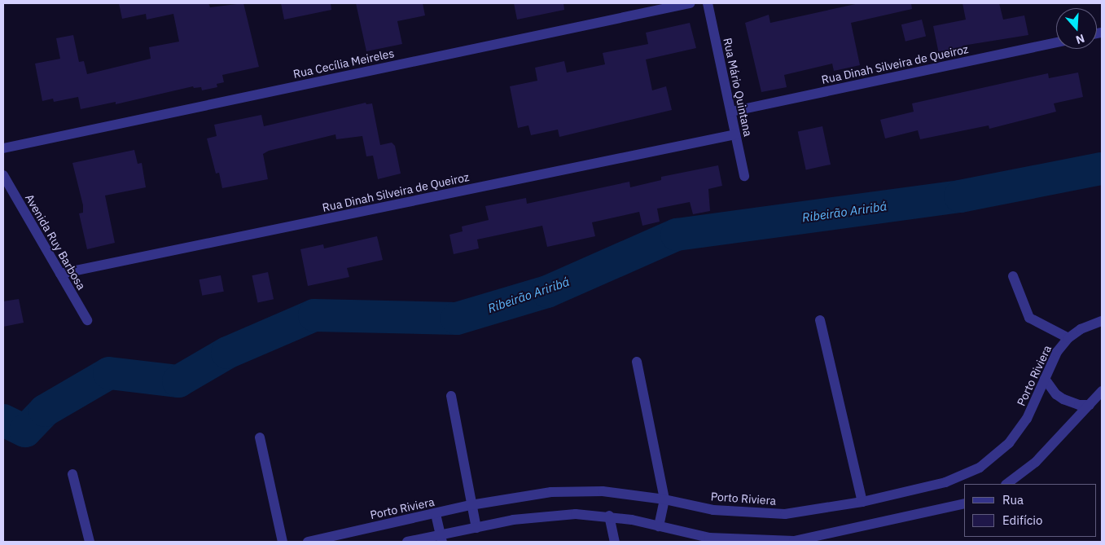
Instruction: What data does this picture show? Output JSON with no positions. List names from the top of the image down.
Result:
{
  "streets": {
    "street": [
      "Rua Cecília Meireles",
      "Rua Dinah Silveira de Queiroz",
      "Rua Mário Quintana",
      "Avenida Ruy Barbosa",
      "Porto Riviera"
    ]
  },
  "crossings": [
    ["Rua Dinah Silveira de Queiroz", "Rua Mário Quintana"],
    ["Rua Dinah Silveira de Queiroz", "Avenida Ruy Barbosa"]
  ],
  "water": ["Ribeirão Ariribá"],
  "legend": ["Rua", "Edifício"],
  "north": "bottom"
}
